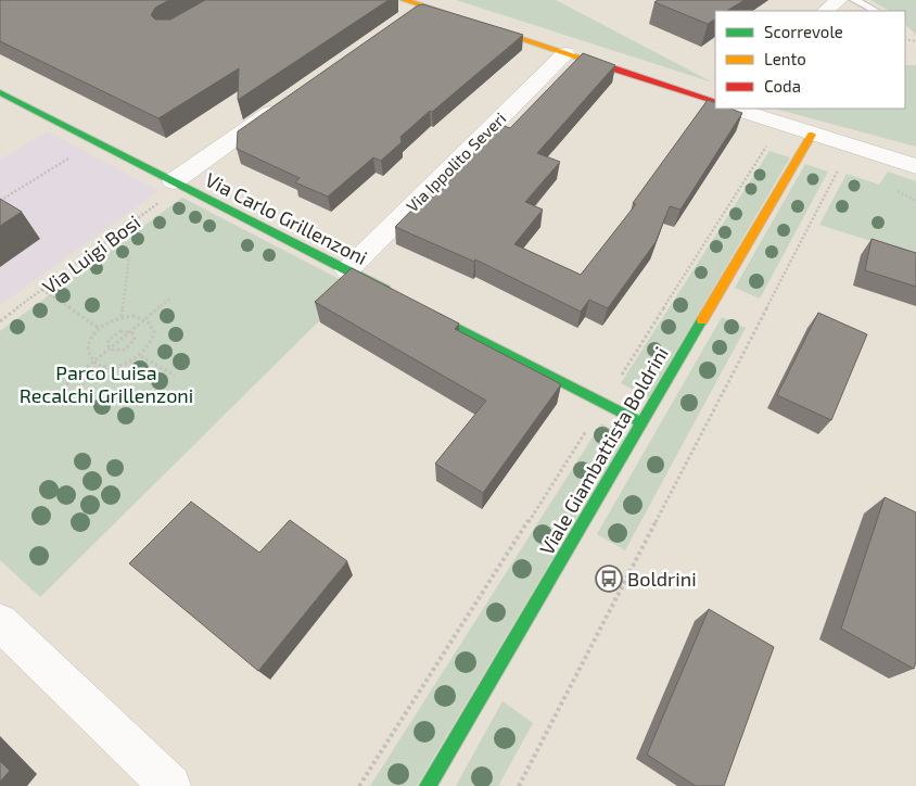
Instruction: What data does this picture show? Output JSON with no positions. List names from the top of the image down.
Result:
{
  "streets": {
    "street": ["Via Ippolito Severi", "Via Carlo Grillenzoni", "Viale Giambattista Boldrini"],
    "path": ["Via Luigi Bosi"]
  },
  "crossings": [
    ["Via Ippolito Severi", "Via Carlo Grillenzoni"],
    ["Via Carlo Grillenzoni", "Via Luigi Bosi"]
  ],
  "parks": ["Parco Luisa Recalchi Grillenzoni"],
  "places": {
    "bus stop": ["Boldrini"]
  },
  "legend": ["Scorrevole", "Lento", "Coda"]
}
